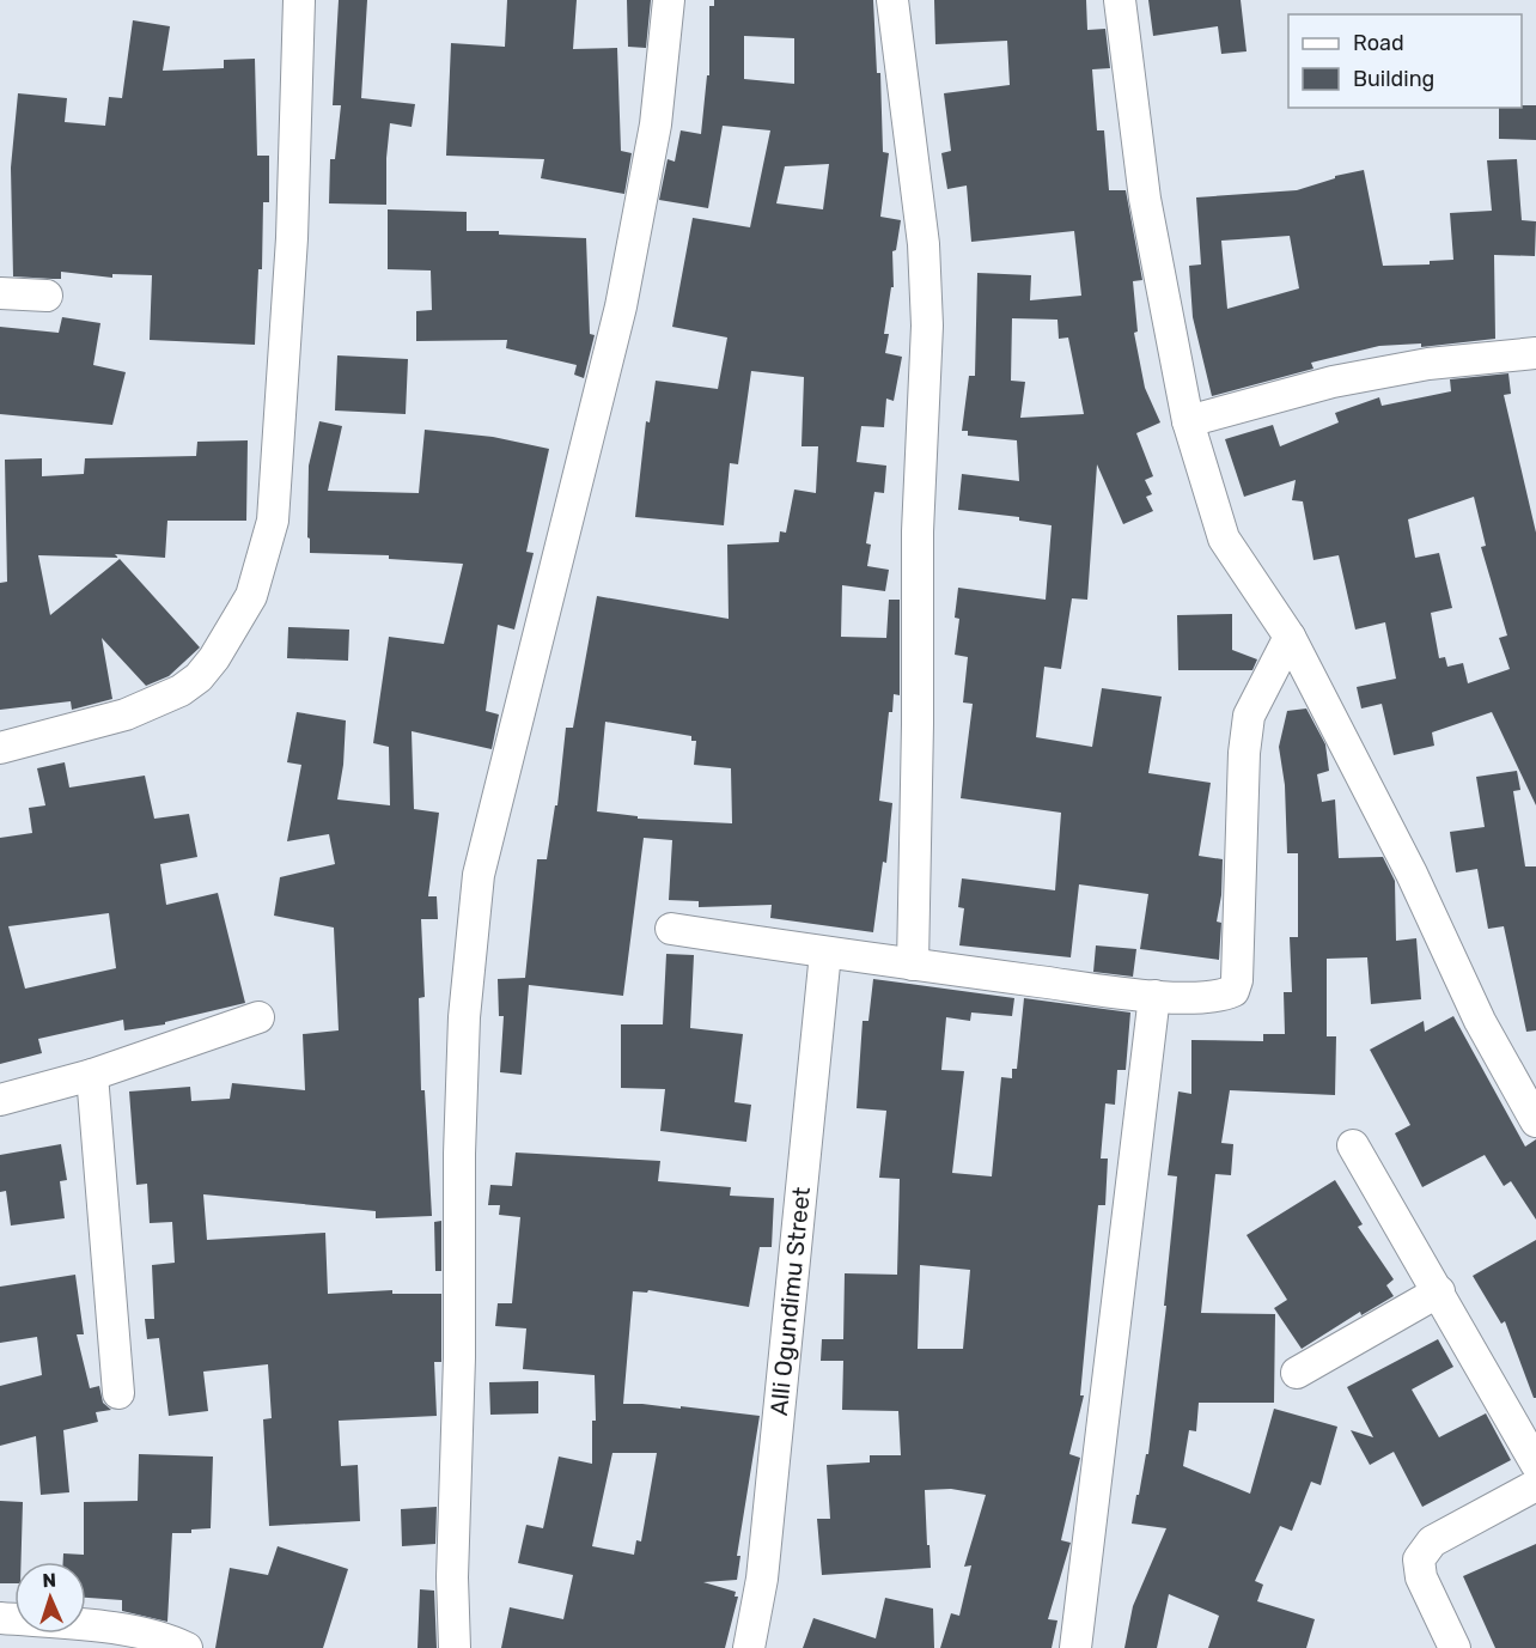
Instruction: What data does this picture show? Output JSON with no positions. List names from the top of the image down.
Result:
{
  "streets": {
    "street": ["Alli Ogundimu Street"]
  },
  "legend": ["Road", "Building"],
  "north": "top"
}
